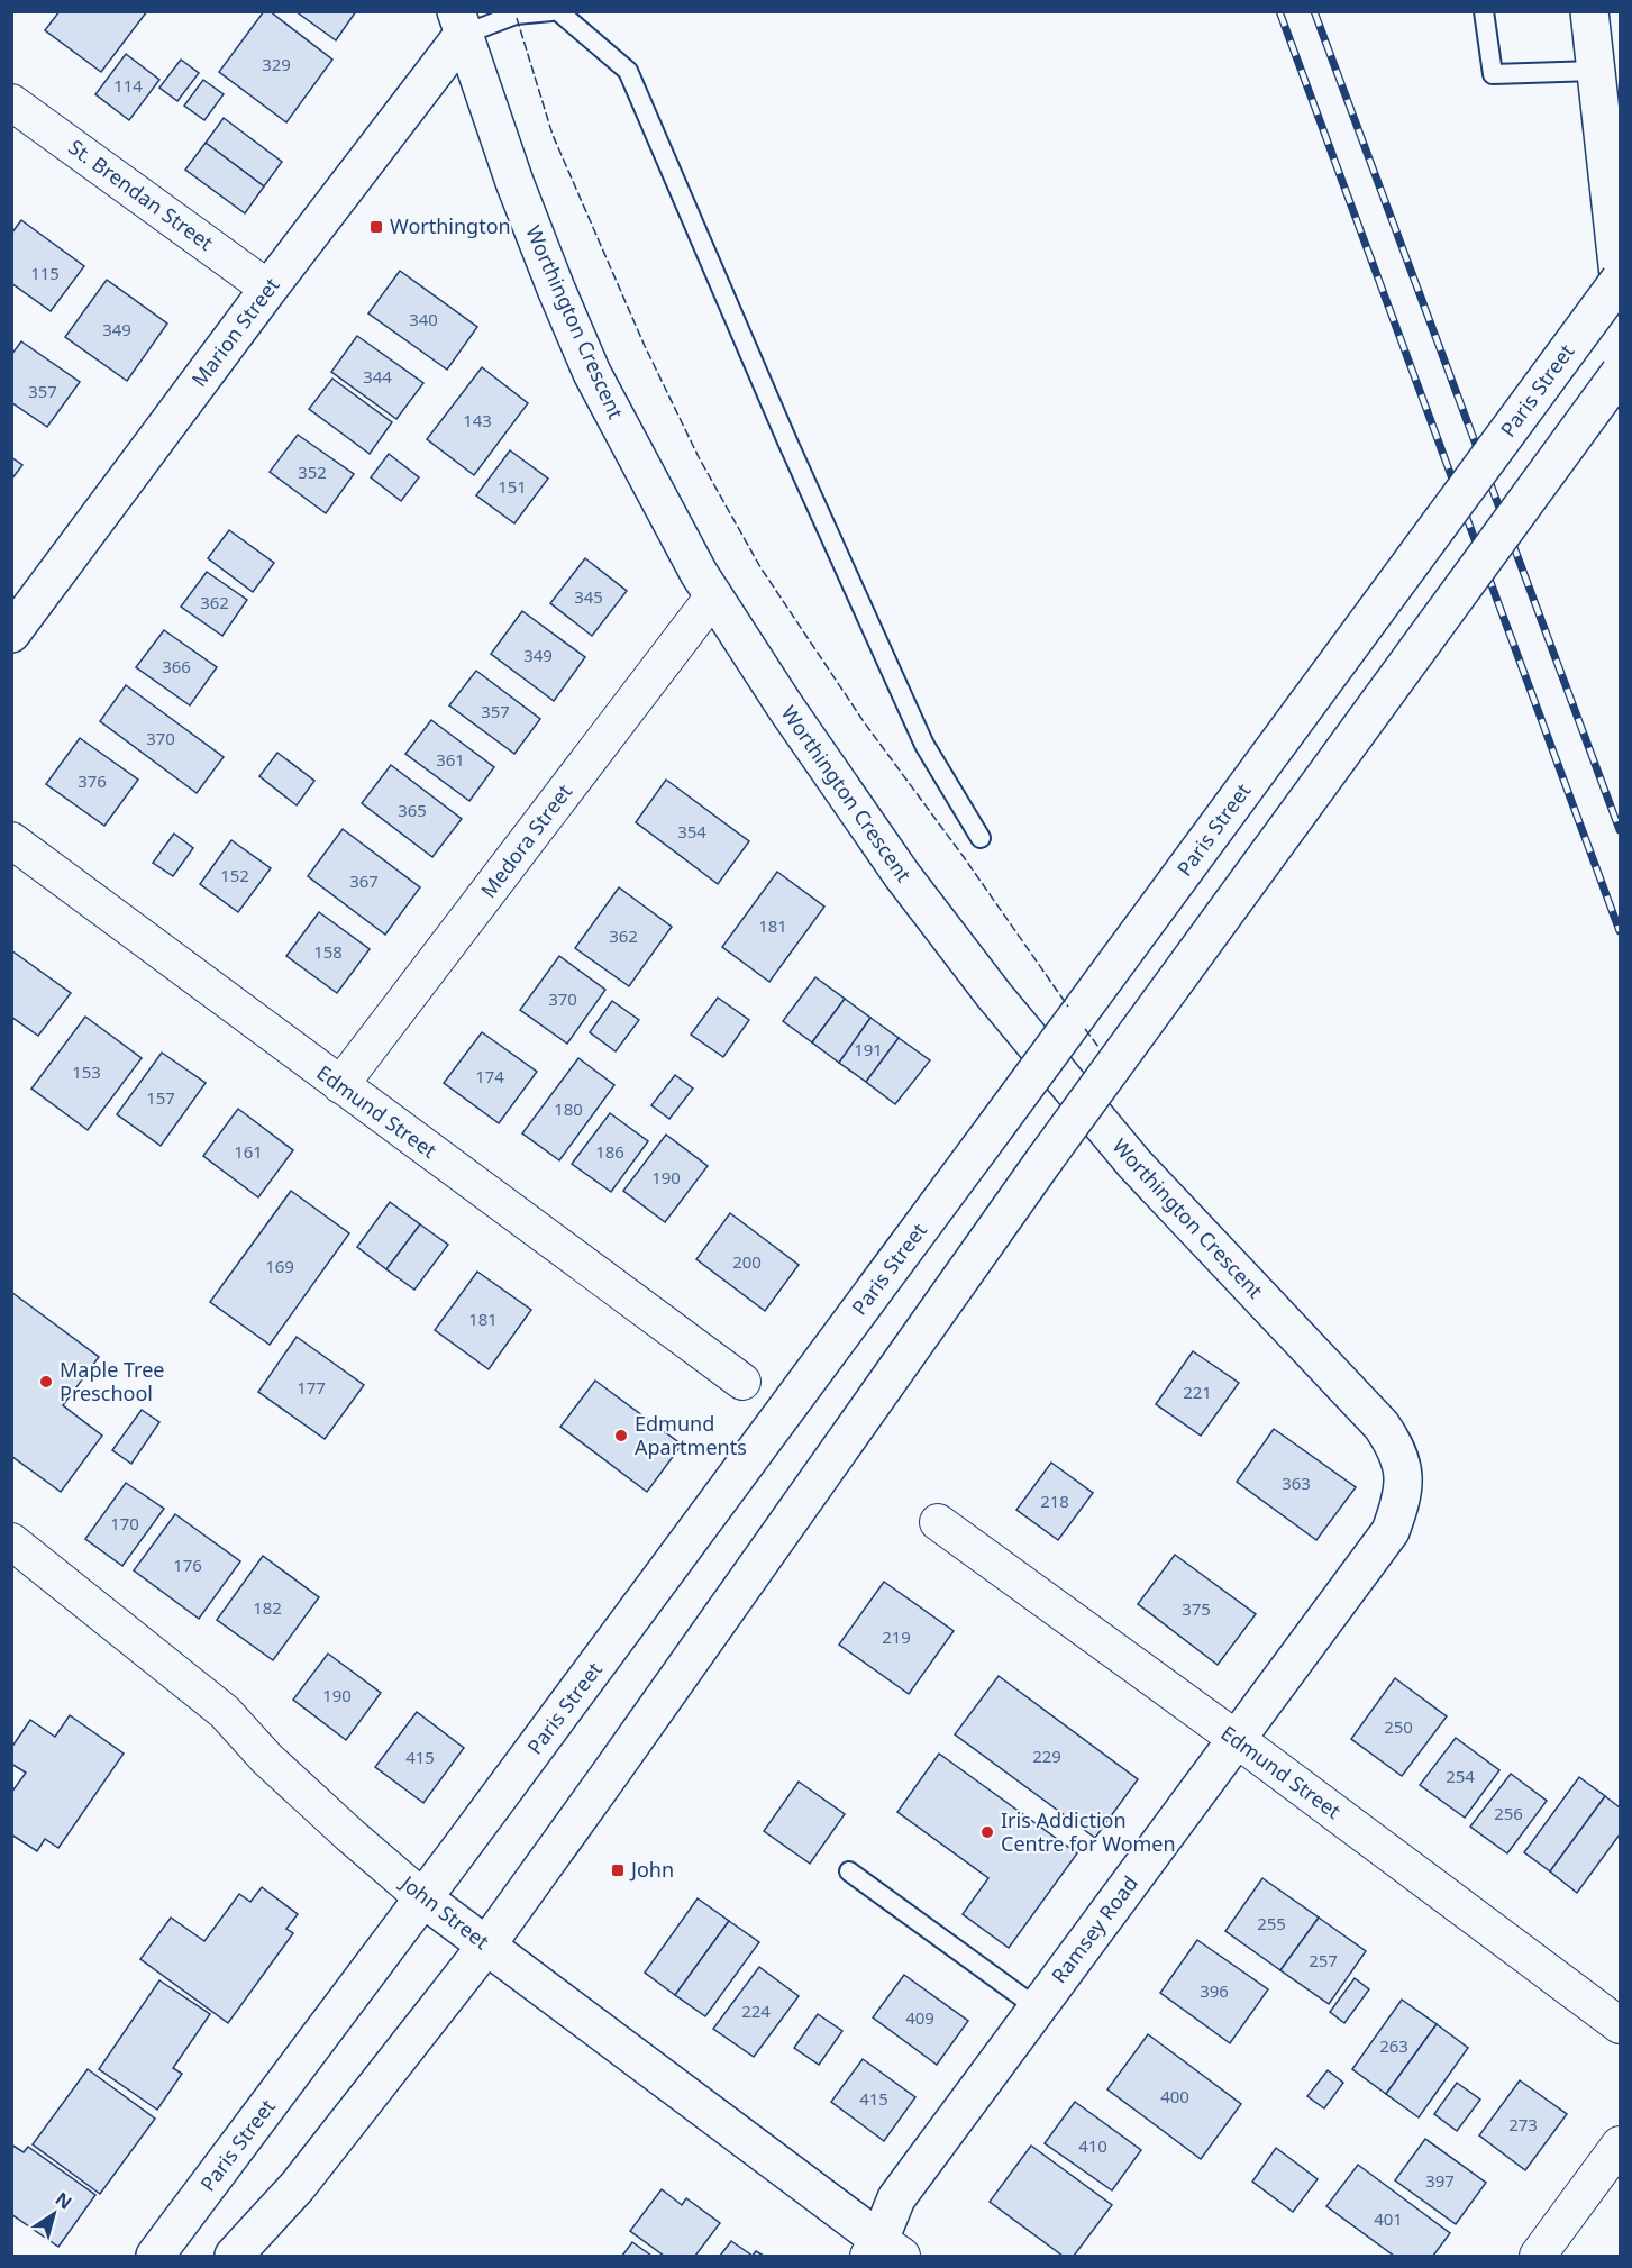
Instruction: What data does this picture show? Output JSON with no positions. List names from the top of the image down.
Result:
{
  "streets": {
    "main road": [
      "Worthington Crescent",
      "Marion Street",
      "Paris Street",
      "John Street",
      "Ramsey Road"
    ],
    "street": ["St. Brendan Street", "Medora Street", "Edmund Street"]
  },
  "crossings": [
    ["St. Brendan Street", "Marion Street"],
    ["Worthington Crescent", "Marion Street"],
    ["Worthington Crescent", "Medora Street"],
    ["Worthington Crescent", "Ramsey Road"],
    ["Paris Street", "John Street"],
    ["Medora Street", "Edmund Street"],
    ["Edmund Street", "Ramsey Road"],
    ["John Street", "Ramsey Road"]
  ],
  "places": {
    "transit": ["Worthington", "John"],
    "other": ["Maple Tree Preschool", "Edmund Apartments", "Iris Addiction Centre for Women"]
  },
  "house_numbers": [
    "329",
    "114",
    "115",
    "340",
    "349",
    "344",
    "357",
    "143",
    "352",
    "151",
    "345",
    "362",
    "349",
    "366",
    "357",
    "370",
    "361",
    "376",
    "365",
    "354",
    "152",
    "367",
    "181",
    "362",
    "158",
    "370",
    "191",
    "153",
    "174",
    "157",
    "180",
    "161",
    "186",
    "190",
    "200",
    "169",
    "181",
    "177",
    "221",
    "363",
    "218",
    "170",
    "176",
    "182",
    "375",
    "219",
    "190",
    "250",
    "229",
    "415",
    "254",
    "256",
    "255",
    "257",
    "396",
    "224",
    "409",
    "263",
    "400",
    "415",
    "273",
    "410",
    "397",
    "401"
  ],
  "north": "top right"
}
